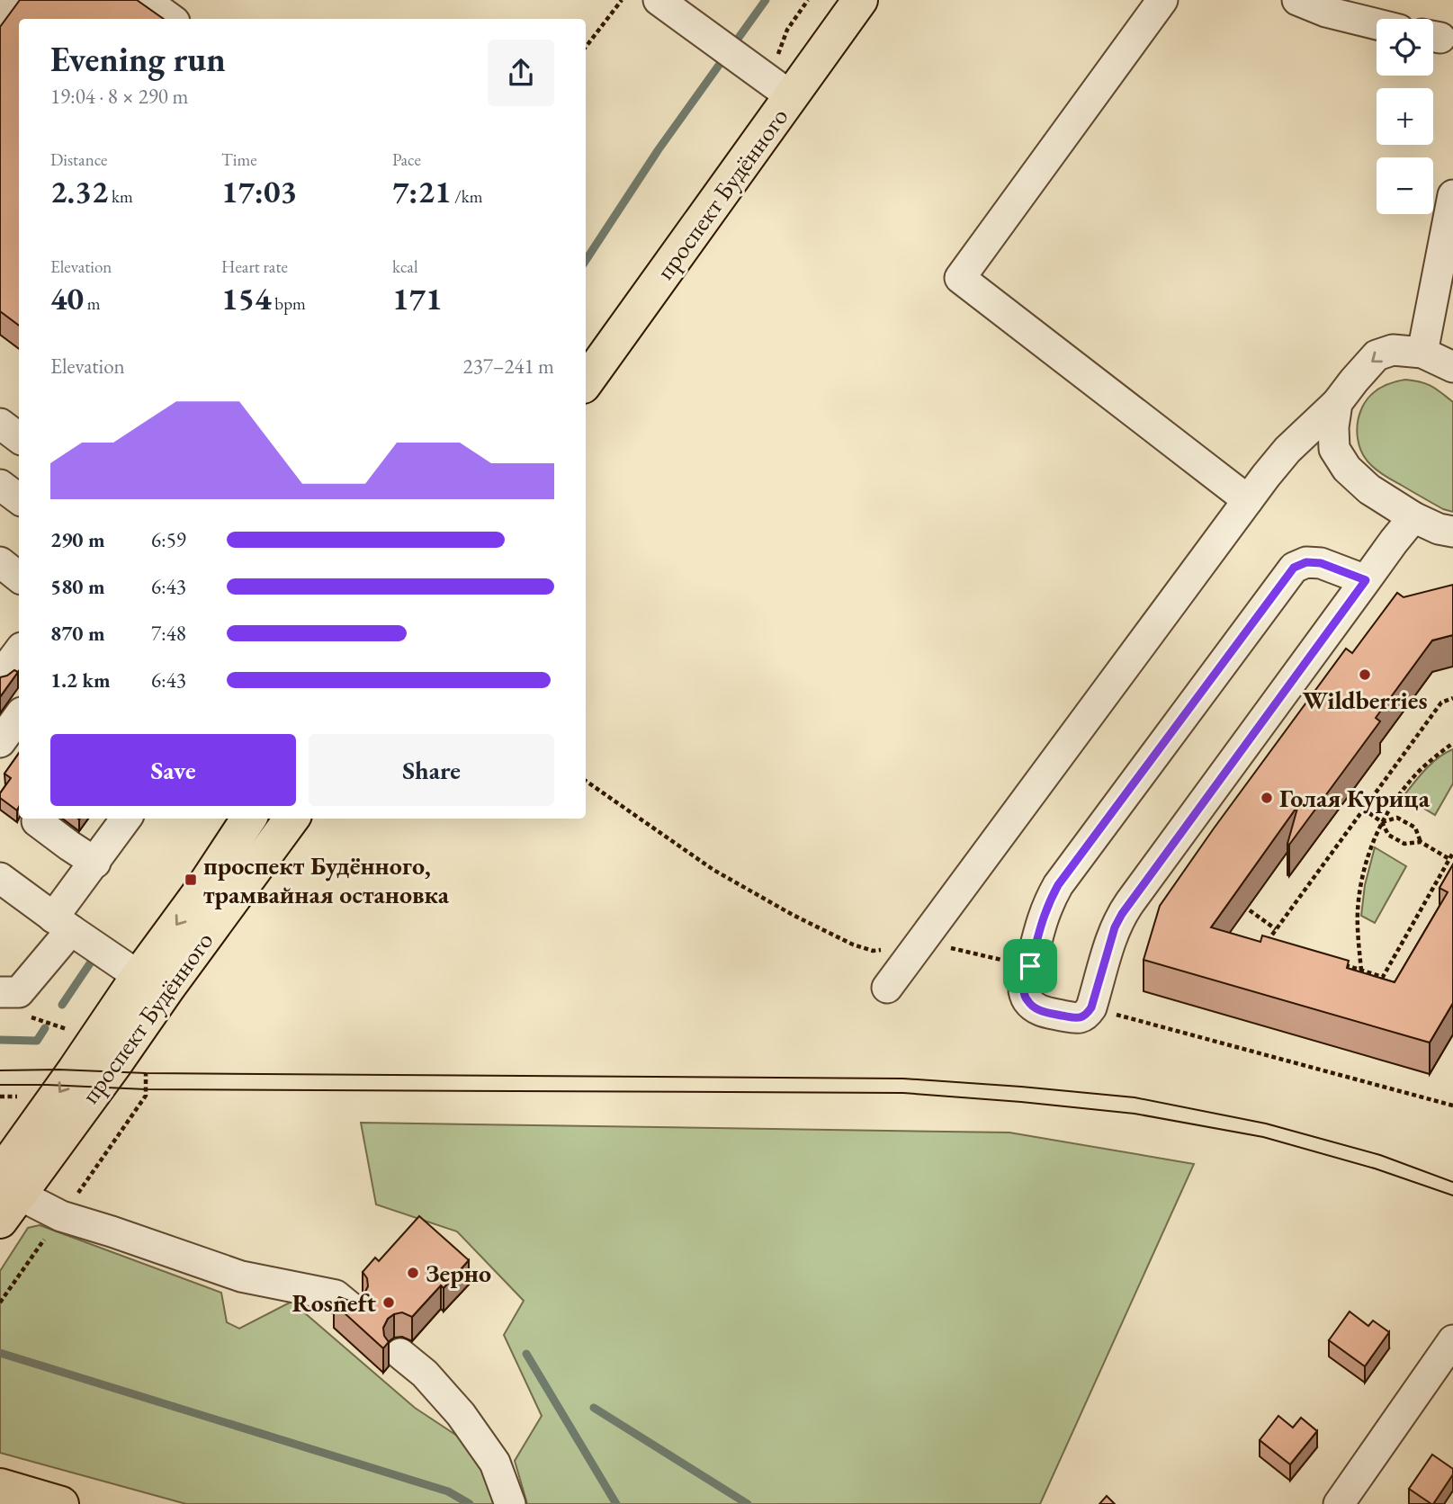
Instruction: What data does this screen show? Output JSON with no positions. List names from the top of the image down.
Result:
{
  "streets": {
    "main road": ["проспект Будённого"]
  },
  "places": {
    "other": [
      "Wildberries",
      "Голая Курица",
      "Зерно",
      "Rosneft"
    ],
    "transit": ["проспект Будённого, трамвайная остановка"]
  },
  "page": {
    "map_buttons": ["+", "−"],
    "heading": ["Evening run", "19:04 · 8 × 290 m"],
    "stats": [
      ["Distance", "2.32 km"],
      ["Time", "17:03"],
      ["Pace", "7:21 /km"],
      ["Elevation", "40 m"],
      ["Heart rate", "154 bpm"],
      ["kcal", "171"]
    ],
    "chart": ["Elevation", "237–241 m"],
    "list": [
      {
        "name": "290 m",
        "note": "6:59"
      },
      {
        "name": "580 m",
        "note": "6:43"
      },
      {
        "name": "870 m",
        "note": "7:48"
      },
      {
        "name": "1.2 km",
        "note": "6:43"
      }
    ],
    "buttons": ["Save", "Share"]
  }
}
